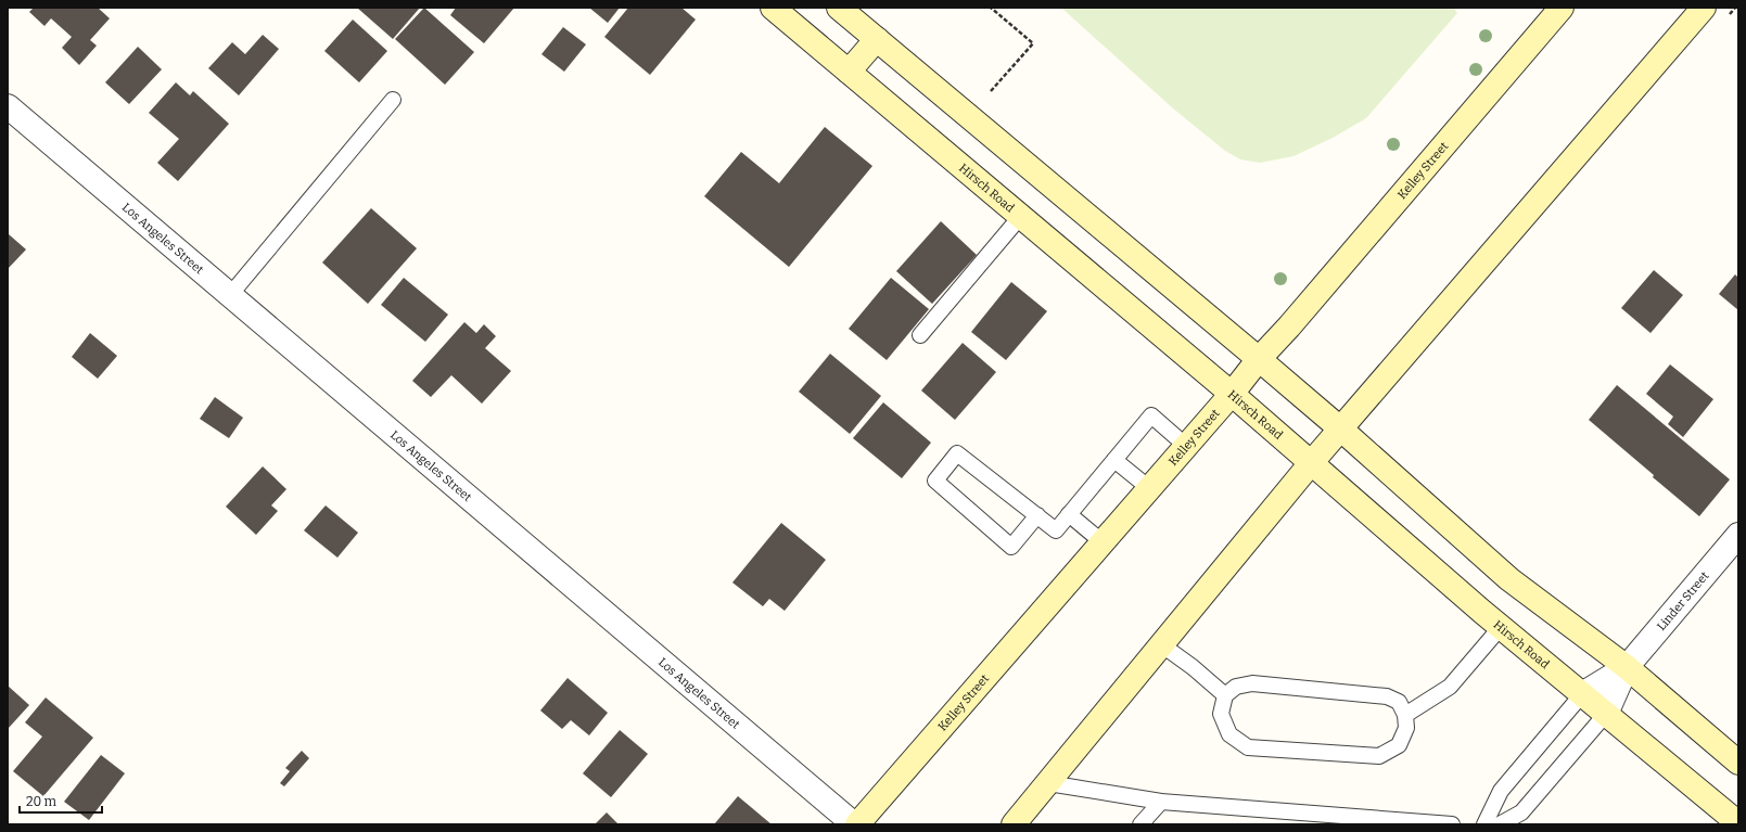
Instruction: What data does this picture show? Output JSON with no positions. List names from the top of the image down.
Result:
{
  "streets": {
    "main road": ["Kelley Street", "Hirsch Road"],
    "street": ["Los Angeles Street", "Linder Street"]
  },
  "crossings": [
    ["Kelley Street", "Hirsch Road"],
    ["Hirsch Road", "Linder Street"]
  ],
  "scale_bar": "20 m"
}
